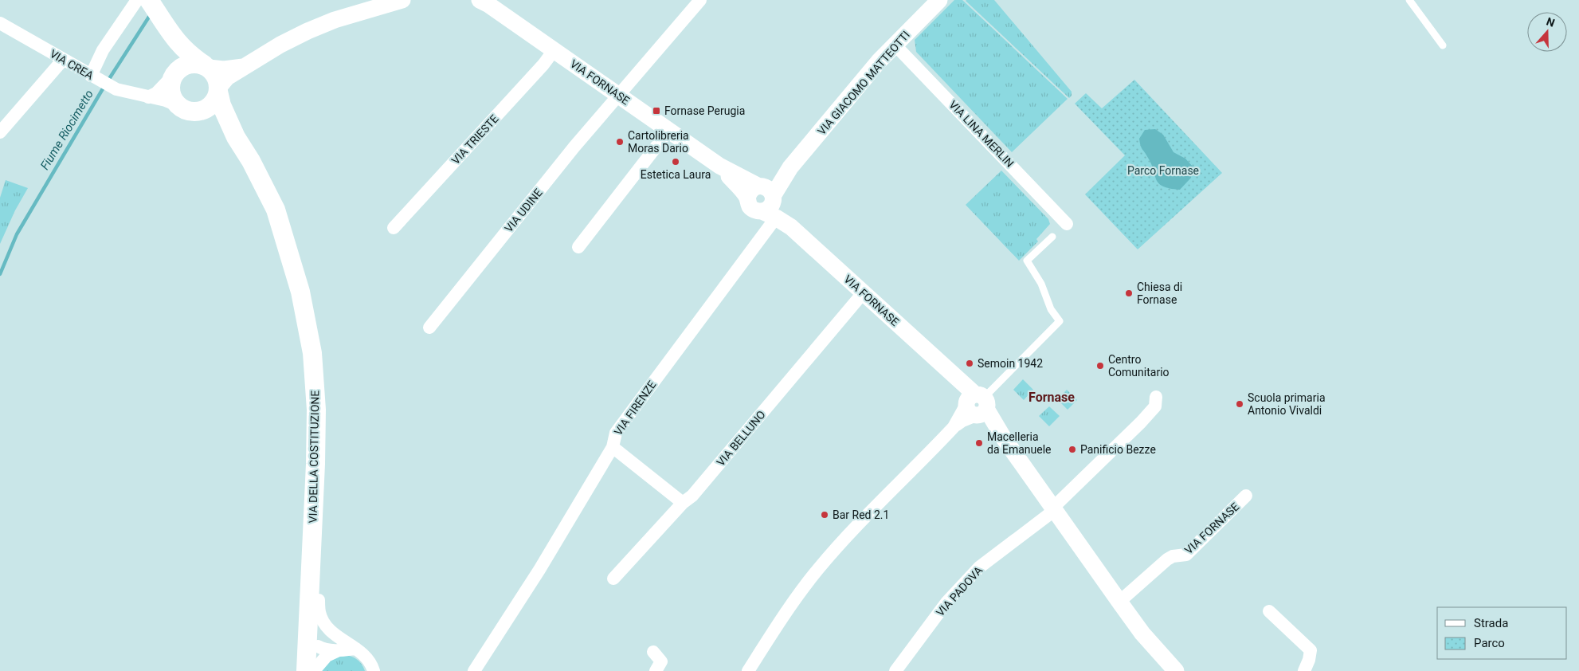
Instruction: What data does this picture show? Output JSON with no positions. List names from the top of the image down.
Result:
{
  "streets": {
    "main road": ["VIA DELLA COSTITUZIONE"],
    "street": [
      "VIA CREA",
      "VIA FORNASE",
      "VIA GIACOMO MATTEOTTI",
      "VIA LINA MERLIN",
      "VIA TRIESTE",
      "VIA UDINE",
      "VIA FIRENZE",
      "VIA BELLUNO",
      "VIA PADOVA"
    ]
  },
  "crossings": [
    ["VIA CREA", "VIA DELLA COSTITUZIONE"],
    ["VIA FORNASE", "VIA GIACOMO MATTEOTTI"],
    ["VIA FORNASE", "VIA TRIESTE"],
    ["VIA FORNASE", "VIA UDINE"],
    ["VIA FORNASE", "VIA FIRENZE"],
    ["VIA FORNASE", "VIA BELLUNO"],
    ["VIA FORNASE", "VIA PADOVA"],
    ["VIA GIACOMO MATTEOTTI", "VIA LINA MERLIN"],
    ["VIA GIACOMO MATTEOTTI", "VIA FIRENZE"]
  ],
  "districts": ["Fornase"],
  "water": ["Fiume Riocimetto"],
  "parks": ["Parco Fornase"],
  "places": {
    "transit": ["Fornase Perugia"],
    "other": [
      "Cartolibreria Moras Dario",
      "Estetica Laura",
      "Chiesa di Fornase",
      "Semoin 1942",
      "Centro Comunitario",
      "Scuola primaria Antonio Vivaldi",
      "Macelleria da Emanuele",
      "Panificio Bezze",
      "Bar Red 2.1"
    ]
  },
  "legend": ["Strada", "Parco"],
  "north": "top"
}
